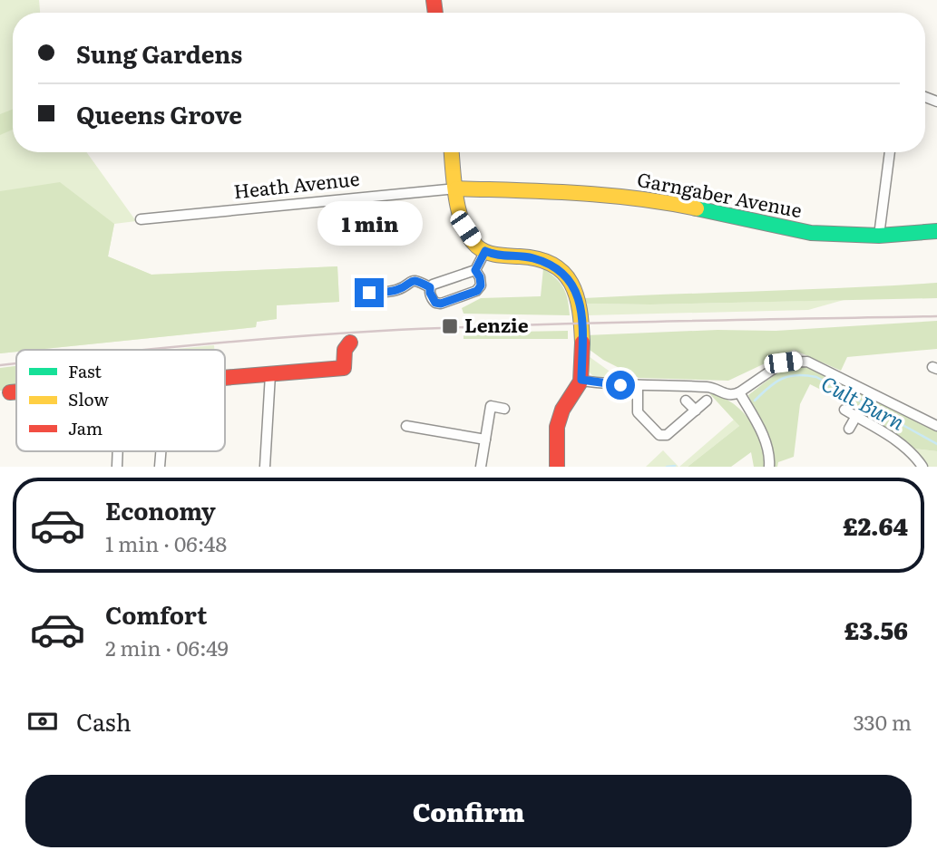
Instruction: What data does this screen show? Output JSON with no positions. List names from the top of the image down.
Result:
{
  "streets": {
    "street": ["Heath Avenue", "Garngaber Avenue"]
  },
  "crossings": [
    ["Heath Avenue", "Garngaber Avenue"]
  ],
  "water": ["Cult Burn"],
  "places": {
    "transit": ["Lenzie"]
  },
  "legend": ["Fast", "Slow", "Jam"],
  "page": {
    "banner": ["Sung Gardens", "Queens Grove"],
    "bubble": "1 min",
    "list": [
      {
        "name": "Economy",
        "note": "1 min · 06:48",
        "value": "£2.64"
      },
      {
        "name": "Comfort",
        "note": "2 min · 06:49",
        "value": "£3.56"
      }
    ],
    "pay": ["Cash", "330 m"],
    "buttons": "Confirm"
  }
}
